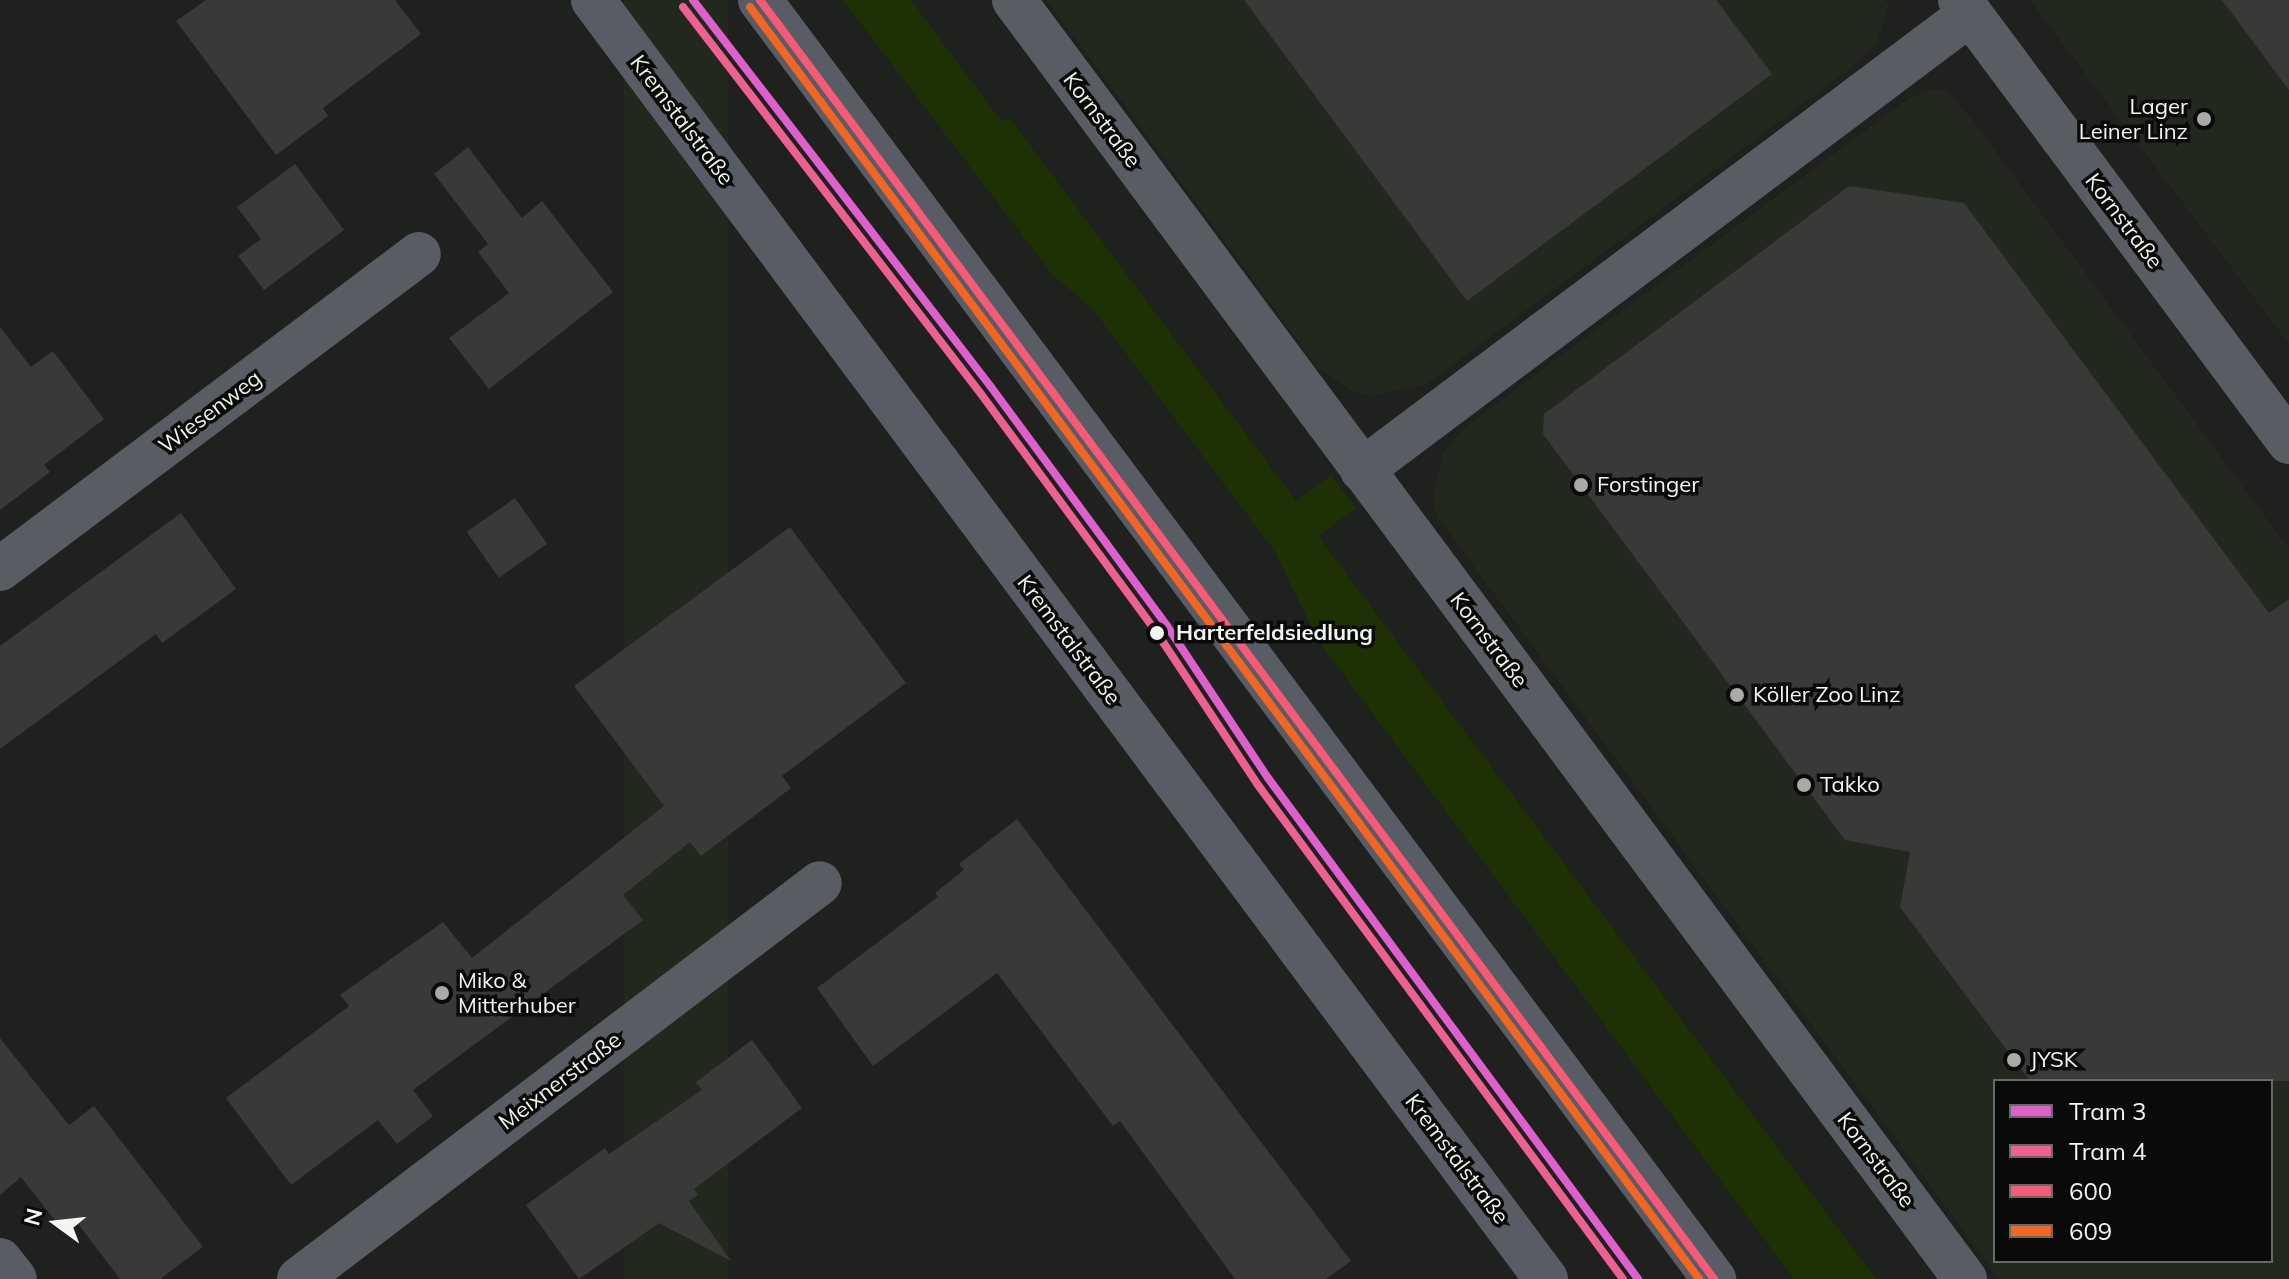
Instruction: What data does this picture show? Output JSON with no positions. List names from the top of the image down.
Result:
{
  "streets": {
    "main road": ["Kremstalstraße"],
    "street": ["Kornstraße", "Wiesenweg", "Meixnerstraße"]
  },
  "places": [
    "Lager Leiner Linz",
    "Forstinger",
    "Harterfeldsiedlung",
    "Köller Zoo Linz",
    "Takko",
    "Miko & Mitterhuber",
    "JYSK"
  ],
  "lines": [
    "tram line 3",
    "transit line 600",
    "tram line 4",
    "transit line 609"
  ],
  "legend": [
    "Tram 3",
    "Tram 4",
    "600",
    "609"
  ],
  "north": "left"
}
